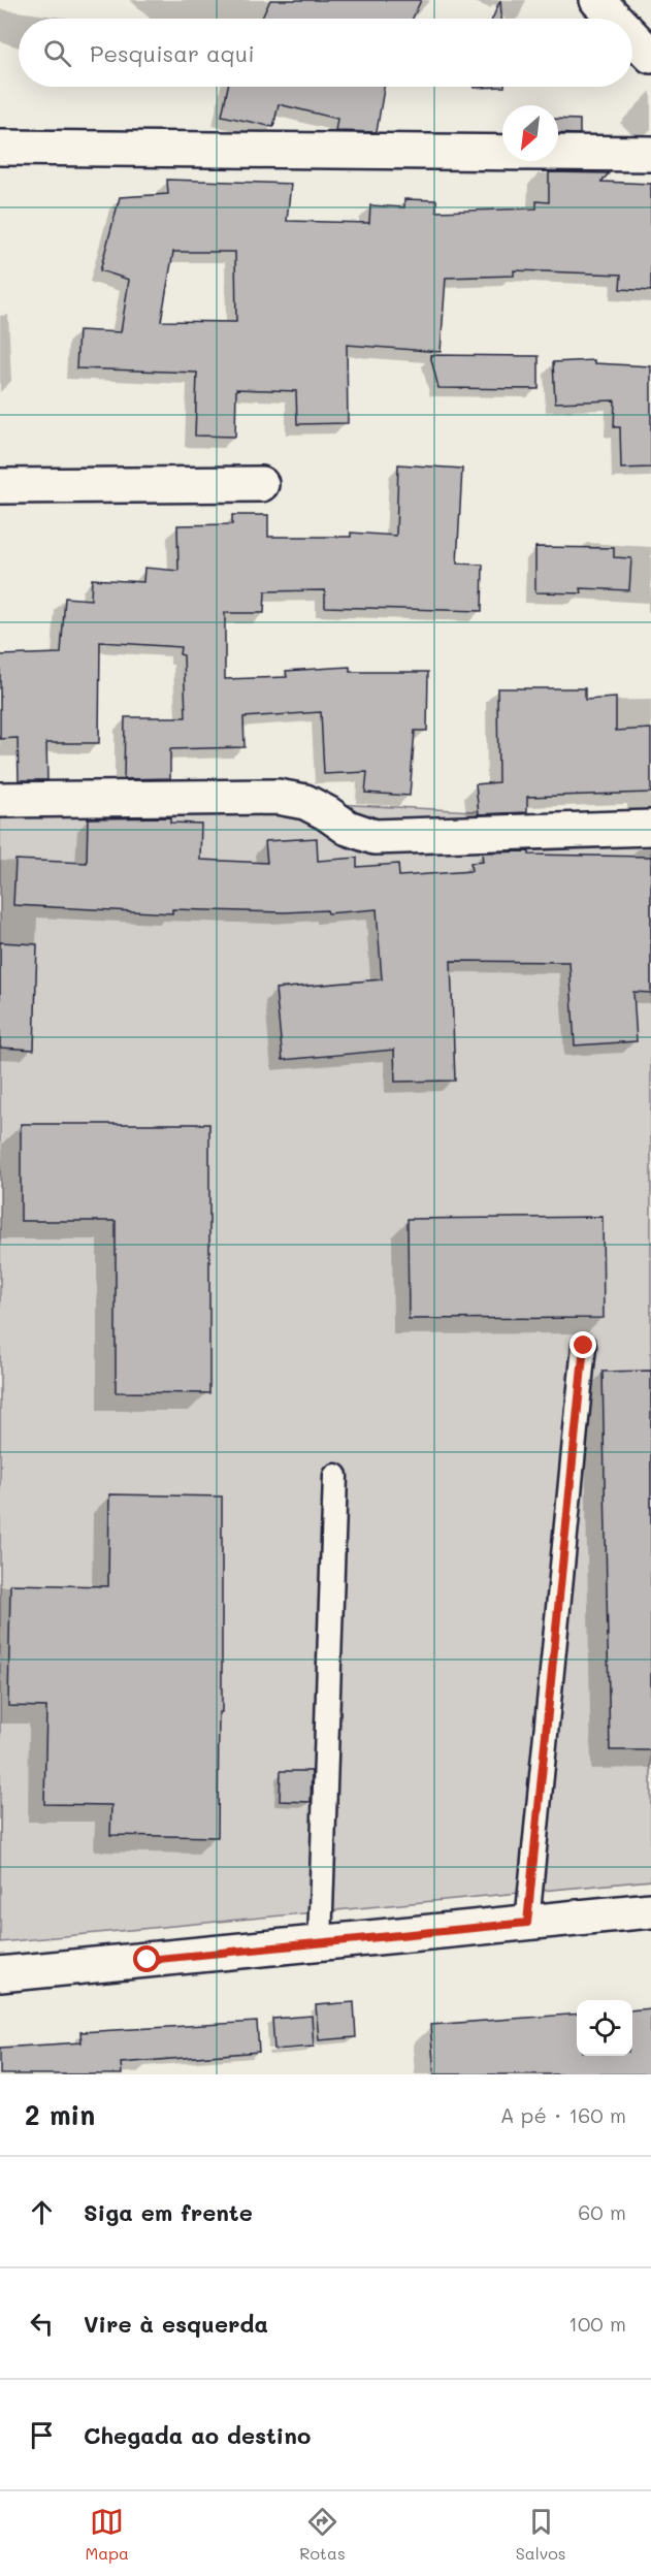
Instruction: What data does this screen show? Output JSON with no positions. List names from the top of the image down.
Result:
{
  "north": "bottom left",
  "page": {
    "search": "Pesquisar aqui",
    "heading": ["2 min", "A pé · 160 m"],
    "list": [
      ["Siga em frente", "60 m"],
      ["Vire à esquerda", "100 m"],
      "Chegada ao destino"
    ],
    "nav": ["Mapa", "Rotas", "Salvos"]
  }
}
